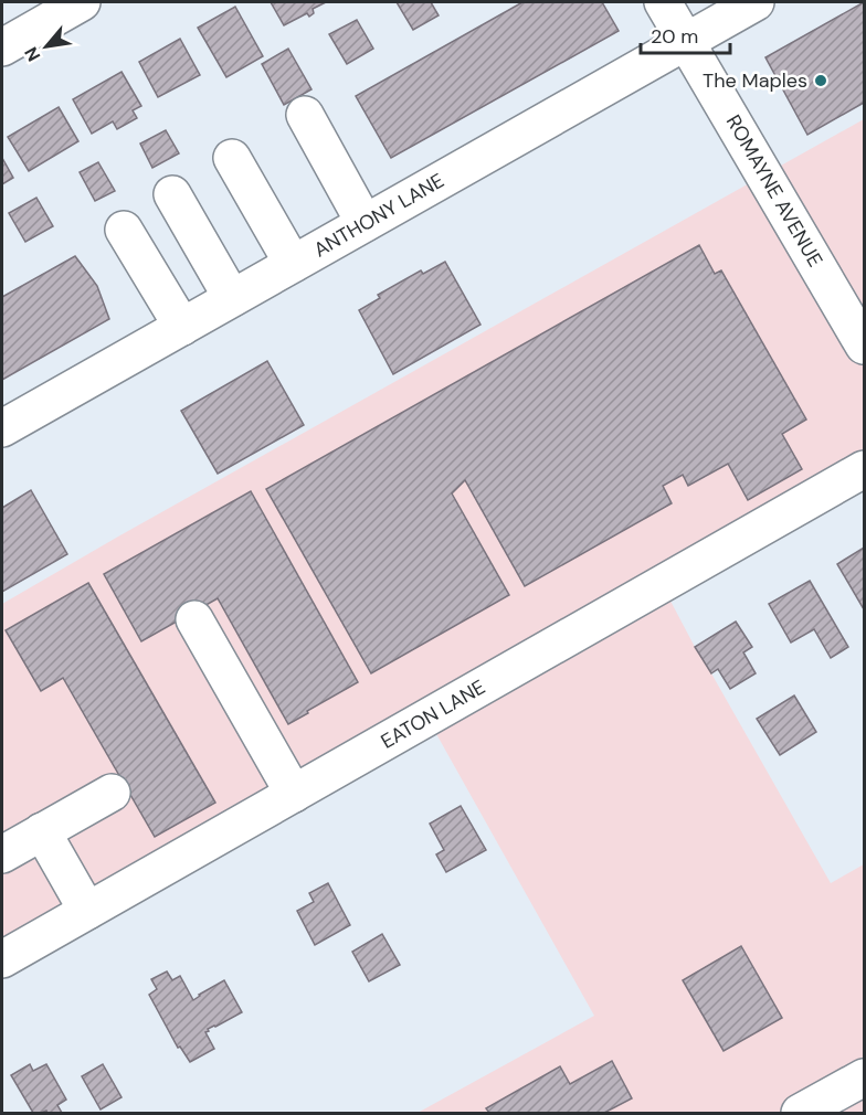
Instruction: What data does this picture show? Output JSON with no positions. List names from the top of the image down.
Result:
{
  "streets": {
    "street": ["ROMAYNE AVENUE", "ANTHONY LANE", "EATON LANE"]
  },
  "crossings": [
    ["ROMAYNE AVENUE", "ANTHONY LANE"]
  ],
  "places": ["The Maples"],
  "scale_bar": "20 m",
  "north": "bottom left"
}
